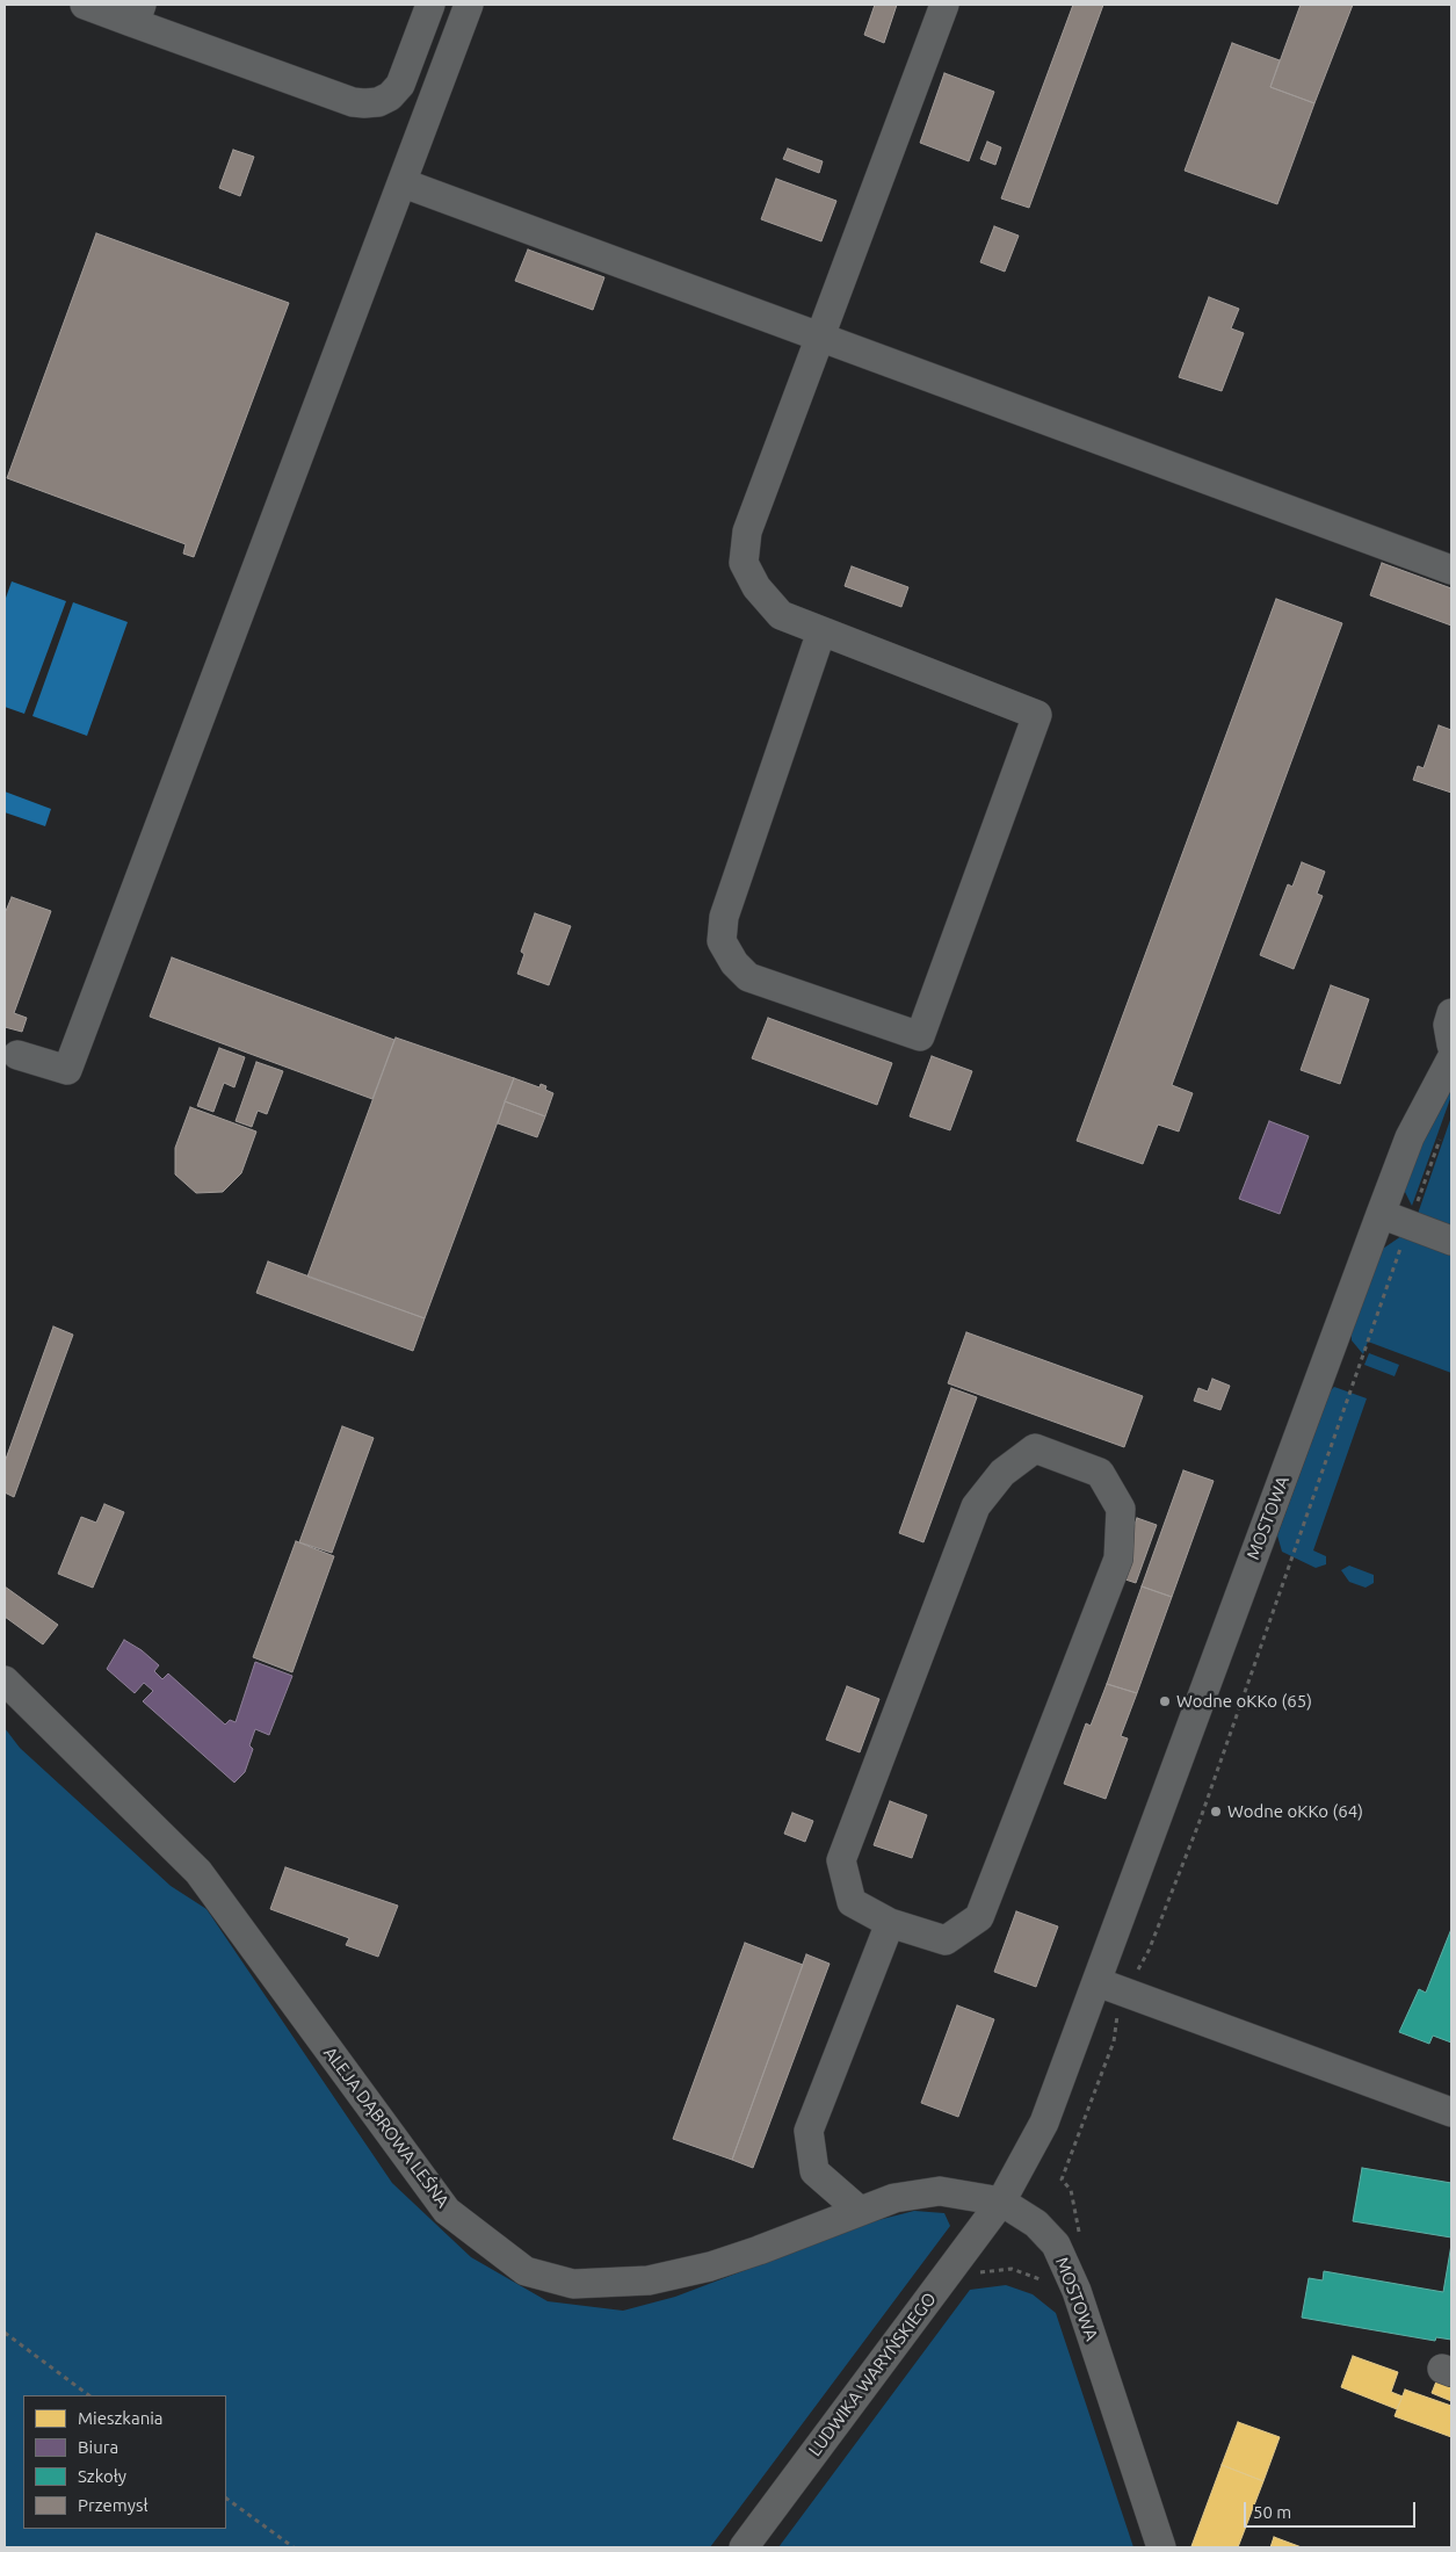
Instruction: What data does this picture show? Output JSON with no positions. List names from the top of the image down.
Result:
{
  "streets": {
    "street": ["MOSTOWA", "ALEJA DĄBROWA LEŚNA", "LUDWIKA WARYŃSKIEGO"]
  },
  "crossings": [
    ["MOSTOWA", "ALEJA DĄBROWA LEŚNA"],
    ["MOSTOWA", "LUDWIKA WARYŃSKIEGO"],
    ["ALEJA DĄBROWA LEŚNA", "LUDWIKA WARYŃSKIEGO"]
  ],
  "places": ["Wodne oKKo (65)", "Wodne oKKo (64)"],
  "legend": [
    "Mieszkania",
    "Biura",
    "Szkoły",
    "Przemysł"
  ],
  "scale_bar": "50 m"
}
